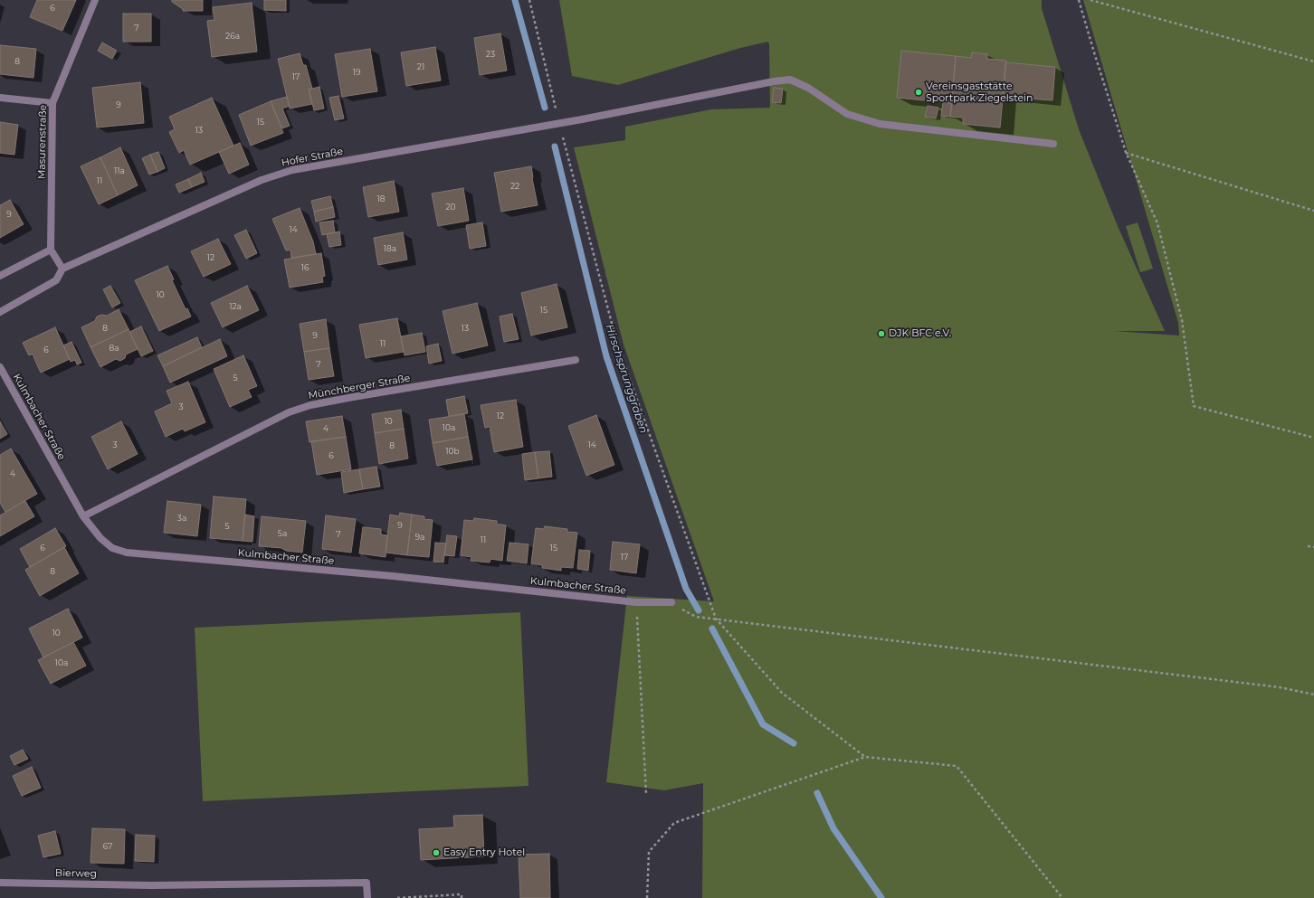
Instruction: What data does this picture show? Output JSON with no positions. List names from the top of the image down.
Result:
{
  "streets": {
    "street": [
      "Masurenstraße",
      "Hofer Straße",
      "Münchberger Straße",
      "Kulmbacher Straße",
      "Bierweg"
    ]
  },
  "crossings": [
    ["Münchberger Straße", "Kulmbacher Straße"]
  ],
  "water": ["Hirschsprunggraben"],
  "places": ["Vereinsgaststätte Sportpark Ziegelstein", "DJK BFC e.V.", "Easy Entry Hotel"],
  "house_numbers": [
    "6",
    "7",
    "26a",
    "23",
    "8",
    "21",
    "19",
    "17",
    "9",
    "15",
    "13",
    "11a",
    "11",
    "22",
    "18",
    "20",
    "9",
    "14",
    "18a",
    "12",
    "16",
    "10",
    "12a",
    "15",
    "8",
    "13",
    "9",
    "11",
    "8a",
    "6",
    "7",
    "5",
    "3",
    "12",
    "10",
    "10a",
    "4",
    "3",
    "14",
    "8",
    "10b",
    "6",
    "4",
    "3a",
    "9",
    "5",
    "5a",
    "7",
    "9a",
    "11",
    "6",
    "15",
    "17",
    "8",
    "10",
    "10a",
    "67"
  ]
}
